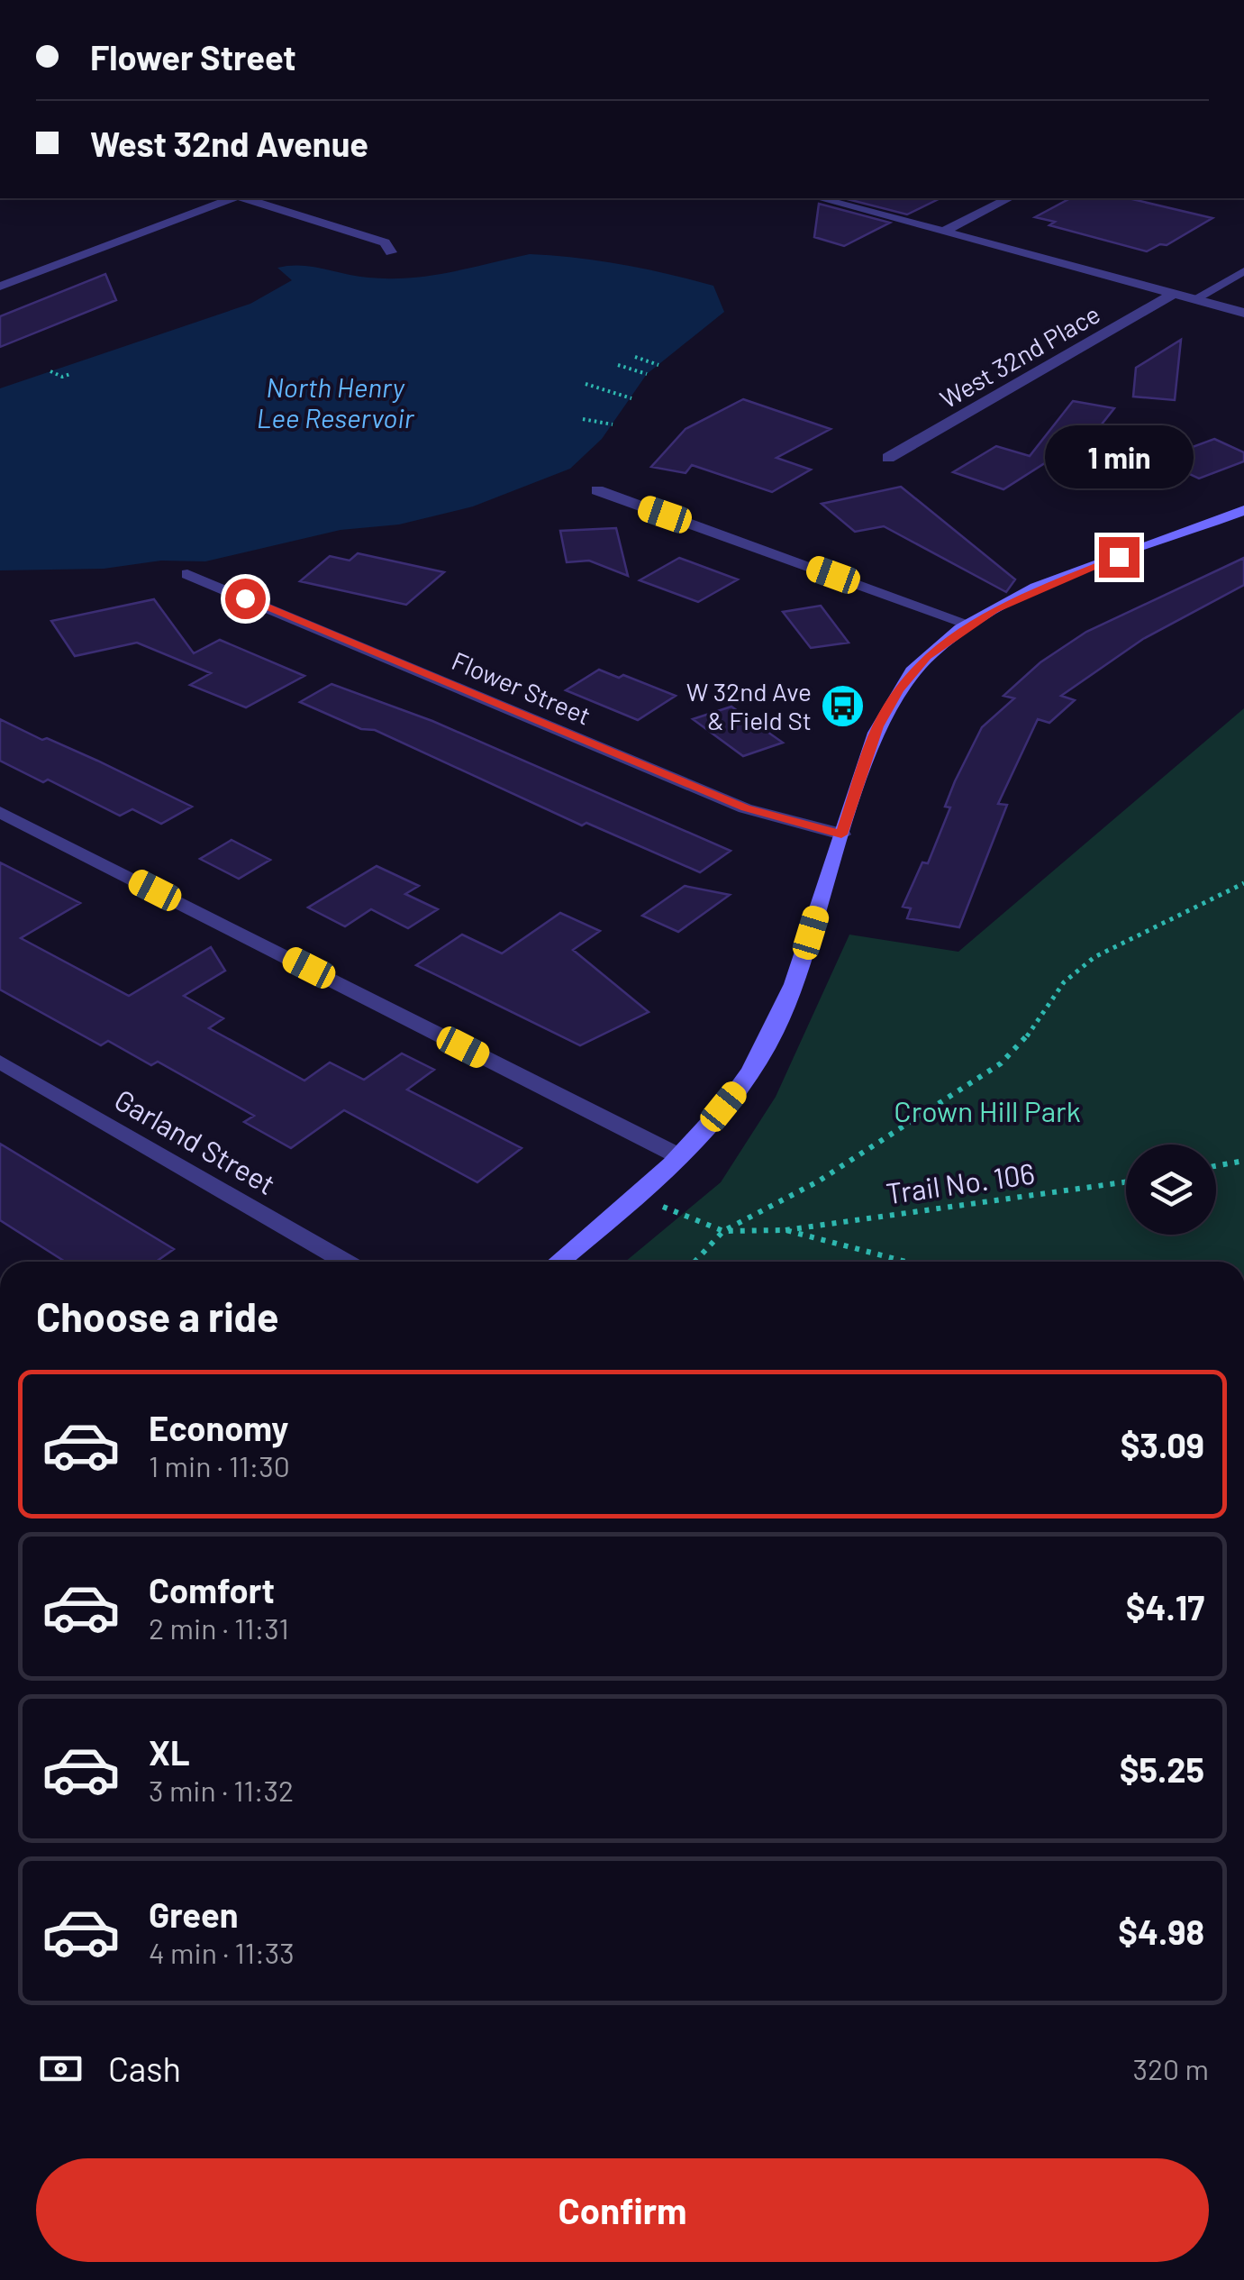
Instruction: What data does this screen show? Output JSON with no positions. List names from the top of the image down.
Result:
{
  "streets": {
    "street": ["West 32nd Place", "Flower Street", "Garland Street"],
    "path": ["Trail No. 106"]
  },
  "water": ["North Henry Lee Reservoir"],
  "parks": ["Crown Hill Park"],
  "places": {
    "bus stop": ["W 32nd Ave & Field St"]
  },
  "page": {
    "banner": ["Flower Street", "West 32nd Avenue"],
    "bubble": "1 min",
    "heading": "Choose a ride",
    "list": [
      {
        "name": "Economy",
        "note": "1 min · 11:30",
        "value": "$3.09"
      },
      {
        "name": "Comfort",
        "note": "2 min · 11:31",
        "value": "$4.17"
      },
      {
        "name": "XL",
        "note": "3 min · 11:32",
        "value": "$5.25"
      },
      {
        "name": "Green",
        "note": "4 min · 11:33",
        "value": "$4.98"
      }
    ],
    "pay": ["Cash", "320 m"],
    "buttons": "Confirm"
  }
}
